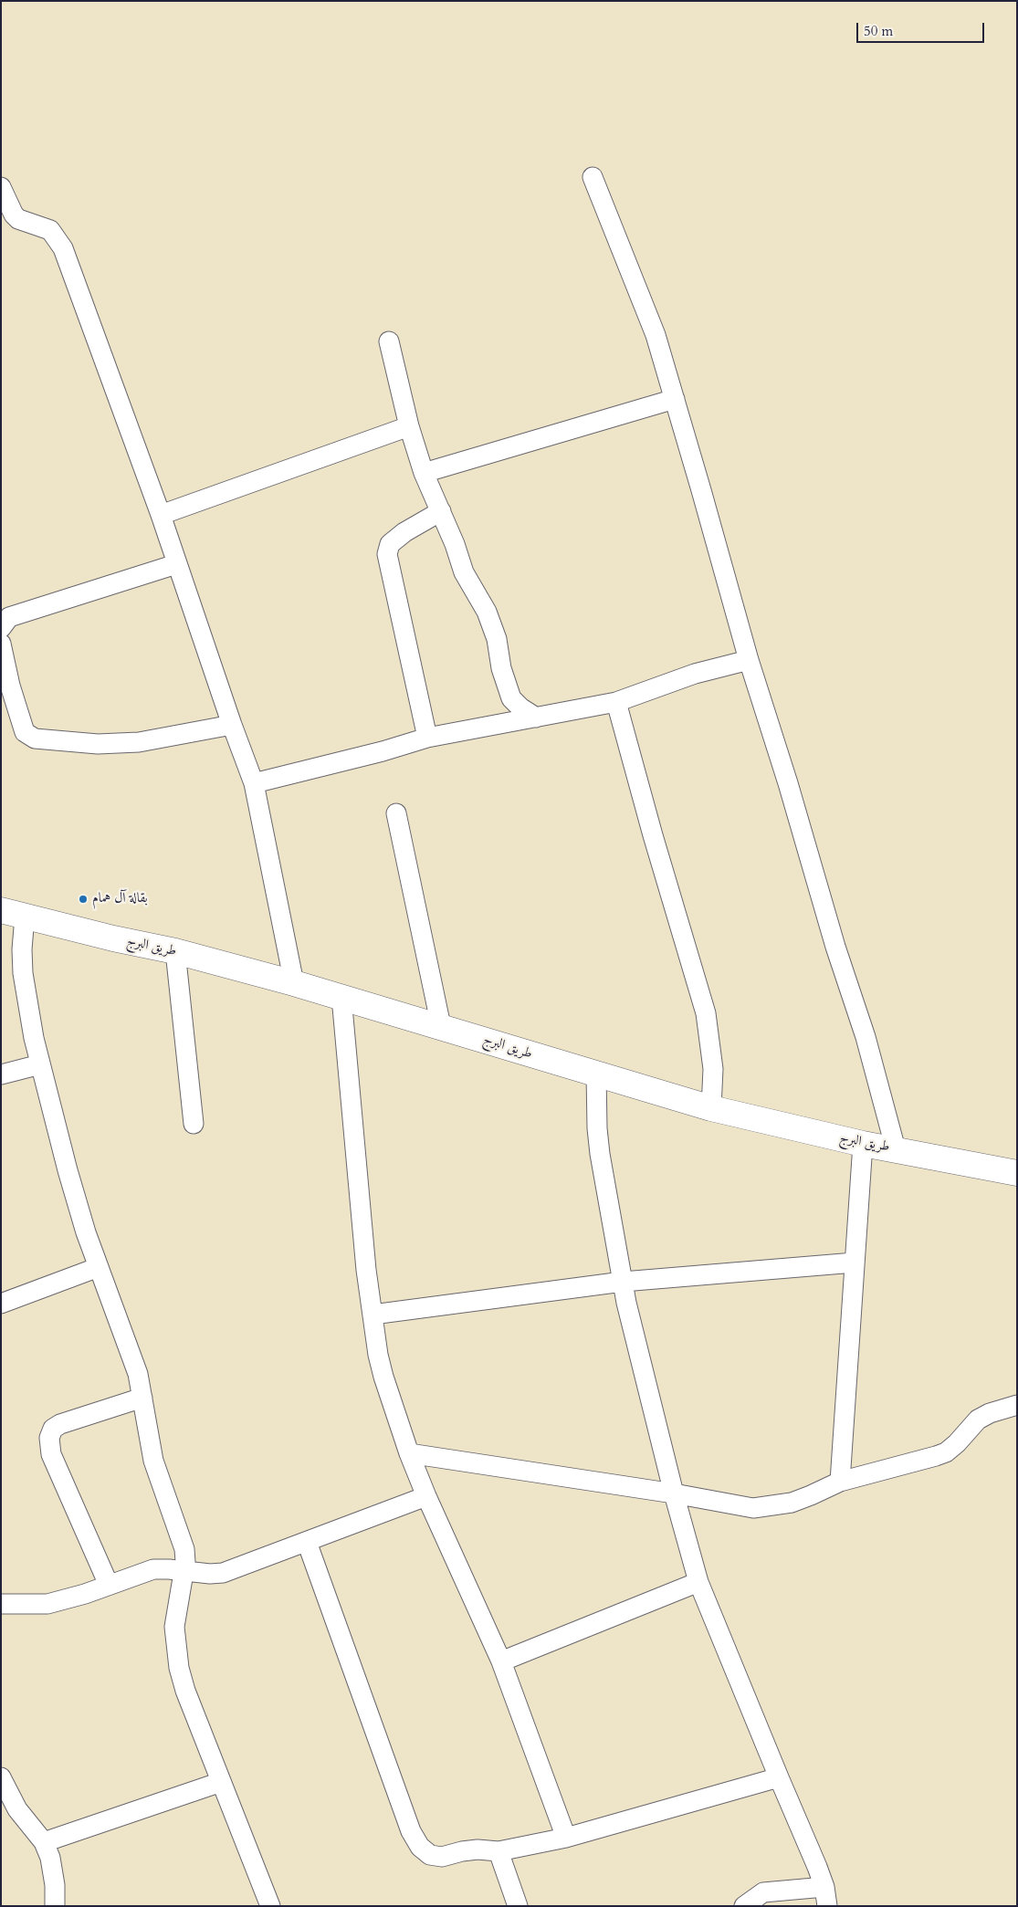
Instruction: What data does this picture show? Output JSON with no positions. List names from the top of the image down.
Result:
{
  "streets": {
    "street": ["طريق البرج"]
  },
  "places": ["بقالة آل همام"],
  "scale_bar": "50 m"
}
